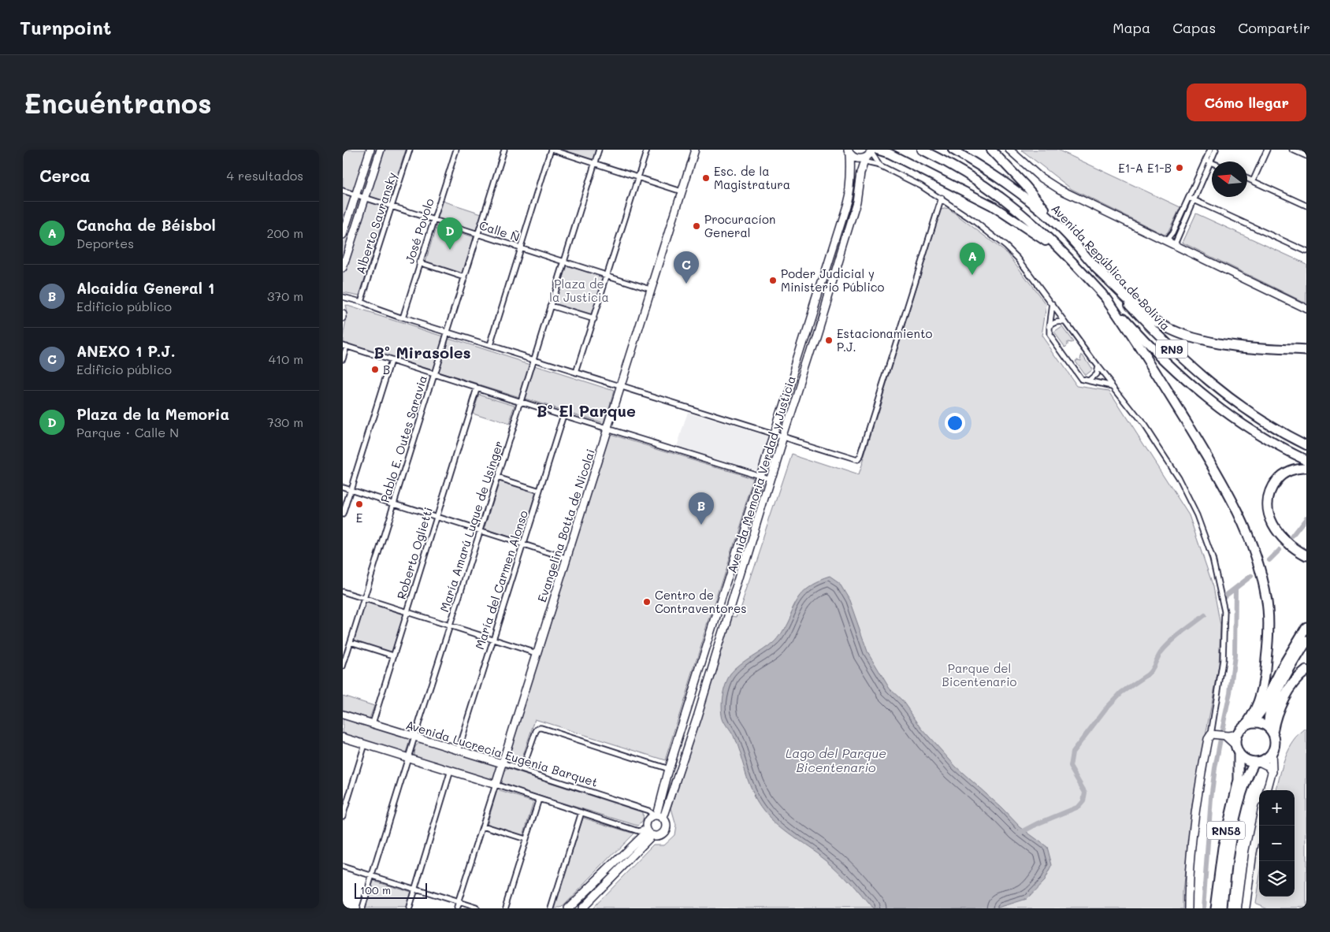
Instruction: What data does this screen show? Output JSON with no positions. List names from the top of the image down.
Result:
{
  "streets": {
    "highway": ["RN58"],
    "main road": ["Avenida República de Bolivia", "RN9"],
    "street": [
      "Alberto Savransky",
      "José Povolo",
      "Calle Ñ",
      "Pablo E. Outes Saravia",
      "Avenida Memoria Verdad y Justicia",
      "Evangelina Botta de Nicolai",
      "María Amarú Luque de Usinger",
      "Roberto Oglietti",
      "María del Carmen Alonso",
      "Avenida Lucrecia Eugenia Barquet"
    ]
  },
  "crossings": [
    ["Alberto Savransky", "Calle Ñ"],
    ["José Povolo", "Calle Ñ"],
    ["Calle Ñ", "Pablo E. Outes Saravia"],
    ["Calle Ñ", "Evangelina Botta de Nicolai"],
    ["Calle Ñ", "María Amarú Luque de Usinger"],
    ["Avenida Memoria Verdad y Justicia", "Avenida Lucrecia Eugenia Barquet"],
    ["Evangelina Botta de Nicolai", "Avenida Lucrecia Eugenia Barquet"],
    ["María Amarú Luque de Usinger", "Avenida Lucrecia Eugenia Barquet"],
    ["Roberto Oglietti", "Avenida Lucrecia Eugenia Barquet"],
    ["María del Carmen Alonso", "Avenida Lucrecia Eugenia Barquet"]
  ],
  "districts": ["Bº Mirasoles", "Bº El Parque"],
  "water": ["Lago del Parque Bicentenario"],
  "parks": ["Plaza de la Justicia", "Parque del Bicentenario"],
  "places": [
    "E1-A E1-B",
    "Esc. de la Magistratura",
    "Procuracíon General",
    "Poder Judicial y Ministerio Público",
    "Estacionamiento P.J.",
    "B",
    "E",
    "Centro de Contraventores"
  ],
  "scale_bar": "100 m",
  "north": "left",
  "page": {
    "header": "Turnpoint",
    "nav": ["Mapa", "Capas", "Compartir"],
    "buttons": "Cómo llegar",
    "title": "Encuéntranos",
    "heading": ["Cerca", "4 resultados"],
    "list": [
      {
        "mark": "A",
        "name": "Cancha de Béisbol",
        "note": "Deportes",
        "value": "200 m"
      },
      {
        "mark": "B",
        "name": "Alcaidía General 1",
        "note": "Edificio público",
        "value": "370 m"
      },
      {
        "mark": "C",
        "name": "ANEXO 1 P.J.",
        "note": "Edificio público",
        "value": "410 m"
      },
      {
        "mark": "D",
        "name": "Plaza de la Memoria",
        "note": "Parque · Calle N",
        "value": "730 m"
      }
    ],
    "pins": [
      "D",
      "A",
      "C",
      "B"
    ],
    "map_buttons": ["+", "−"],
    "scale": "100 m"
  }
}
